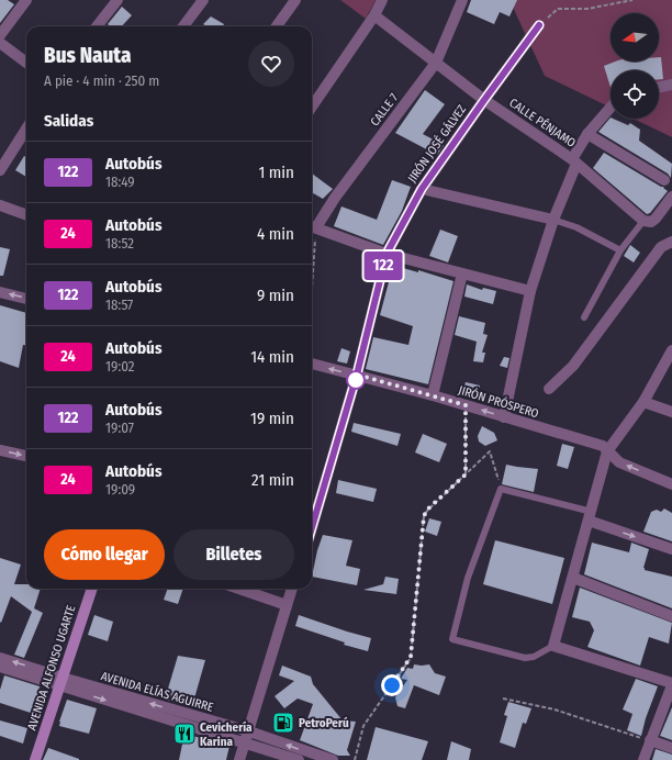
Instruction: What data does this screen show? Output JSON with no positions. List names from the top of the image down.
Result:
{
  "streets": {
    "main road": ["AVENIDA ALFONSO UGARTE"],
    "street": [
      "CALLE 7",
      "CALLE PÉNJAMO",
      "JIRÓN JOSÉ GÁLVEZ",
      "JIRÓN PRÓSPERO",
      "AVENIDA ELÍAS AGUIRRE"
    ]
  },
  "crossings": [
    ["CALLE 7", "CALLE PÉNJAMO"],
    ["CALLE PÉNJAMO", "JIRÓN JOSÉ GÁLVEZ"],
    ["JIRÓN JOSÉ GÁLVEZ", "JIRÓN PRÓSPERO"],
    ["AVENIDA ALFONSO UGARTE", "AVENIDA ELÍAS AGUIRRE"]
  ],
  "places": {
    "fuel station": ["PetroPerú"],
    "restaurant": ["Cevichería Karina"]
  },
  "lines": ["bus line 122"],
  "north": "left",
  "page": {
    "on_map": "122",
    "heading": [
      ["Bus Nauta", "A pie · 4 min · 250 m"],
      "Salidas"
    ],
    "list": [
      {
        "mark": "122",
        "name": "Autobús",
        "note": "18:49",
        "value": "1 min"
      },
      {
        "mark": "24",
        "name": "Autobús",
        "note": "18:52",
        "value": "4 min"
      },
      {
        "mark": "122",
        "name": "Autobús",
        "note": "18:57",
        "value": "9 min"
      },
      {
        "mark": "24",
        "name": "Autobús",
        "note": "19:02",
        "value": "14 min"
      },
      {
        "mark": "122",
        "name": "Autobús",
        "note": "19:07",
        "value": "19 min"
      },
      {
        "mark": "24",
        "name": "Autobús",
        "note": "19:09",
        "value": "21 min"
      }
    ],
    "buttons": ["Cómo llegar", "Billetes"]
  }
}
